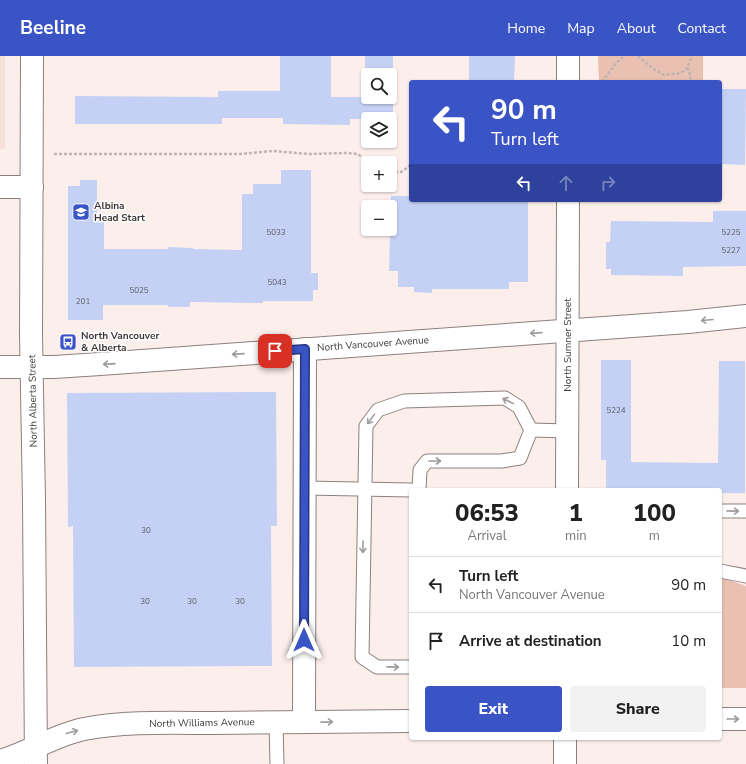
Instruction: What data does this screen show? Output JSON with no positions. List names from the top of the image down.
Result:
{
  "streets": {
    "street": [
      "North Vancouver Avenue",
      "North Sumner Street",
      "North Alberta Street",
      "North Williams Avenue"
    ]
  },
  "crossings": [
    ["North Vancouver Avenue", "North Sumner Street"],
    ["North Vancouver Avenue", "North Alberta Street"],
    ["North Alberta Street", "North Williams Avenue"]
  ],
  "one_way": ["North Vancouver Avenue", "North Williams Avenue"],
  "places": {
    "school or university": ["Albina Head Start"],
    "bus stop": ["North Vancouver & Alberta"]
  },
  "house_numbers": [
    "5033",
    "5225",
    "5227",
    "5043",
    "5025",
    "201",
    "5224",
    "30",
    "30",
    "30",
    "30"
  ],
  "page": {
    "header": "Beeline",
    "nav": [
      "Home",
      "Map",
      "About",
      "Contact"
    ],
    "map_buttons": ["+", "−"],
    "turn": ["90 m", "Turn left"],
    "eta": [
      "06:53",
      "Arrival",
      "1",
      "min",
      "100",
      "m"
    ],
    "list": [
      {
        "name": "Turn left",
        "note": "North Vancouver Avenue",
        "value": "90 m"
      },
      {
        "name": "Arrive at destination",
        "value": "10 m"
      }
    ],
    "buttons": ["Exit", "Share"]
  }
}
